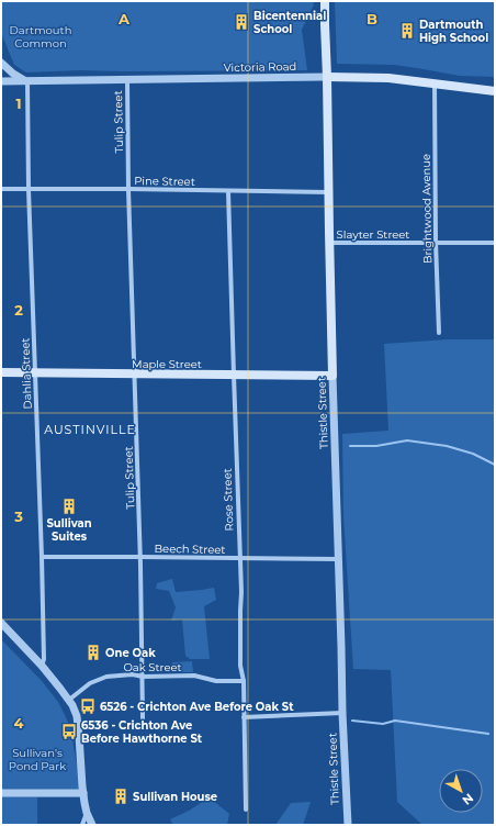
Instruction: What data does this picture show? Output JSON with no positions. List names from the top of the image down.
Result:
{
  "streets": {
    "main road": ["Victoria Road", "Maple Street", "Thistle Street"],
    "street": [
      "Tulip Street",
      "Pine Street",
      "Brightwood Avenue",
      "Slayter Street",
      "Dahlia Street",
      "Rose Street",
      "Beech Street",
      "Oak Street"
    ]
  },
  "crossings": [
    ["Victoria Road", "Tulip Street"],
    ["Victoria Road", "Brightwood Avenue"],
    ["Victoria Road", "Dahlia Street"],
    ["Victoria Road", "Thistle Street"],
    ["Tulip Street", "Pine Street"],
    ["Tulip Street", "Maple Street"],
    ["Tulip Street", "Beech Street"],
    ["Tulip Street", "Oak Street"],
    ["Pine Street", "Dahlia Street"],
    ["Pine Street", "Thistle Street"],
    ["Pine Street", "Rose Street"],
    ["Brightwood Avenue", "Slayter Street"],
    ["Slayter Street", "Thistle Street"],
    ["Maple Street", "Dahlia Street"],
    ["Maple Street", "Thistle Street"],
    ["Maple Street", "Rose Street"],
    ["Dahlia Street", "Beech Street"],
    ["Thistle Street", "Beech Street"],
    ["Rose Street", "Beech Street"],
    ["Rose Street", "Oak Street"]
  ],
  "districts": ["AUSTINVILLE"],
  "parks": ["Dartmouth Common", "Sullivan's Pond Park"],
  "places": {
    "building": [
      "Bicentennial School",
      "Dartmouth High School",
      "Sullivan Suites",
      "One Oak",
      "Sullivan House"
    ],
    "bus stop": ["6526 - Crichton Ave Before Oak St", "6536 - Crichton Ave Before Hawthorne St"]
  },
  "north": "bottom right",
  "grid": {
    "columns": ["A", "B"],
    "rows": [
      "1",
      "2",
      "3",
      "4"
    ]
  }
}
